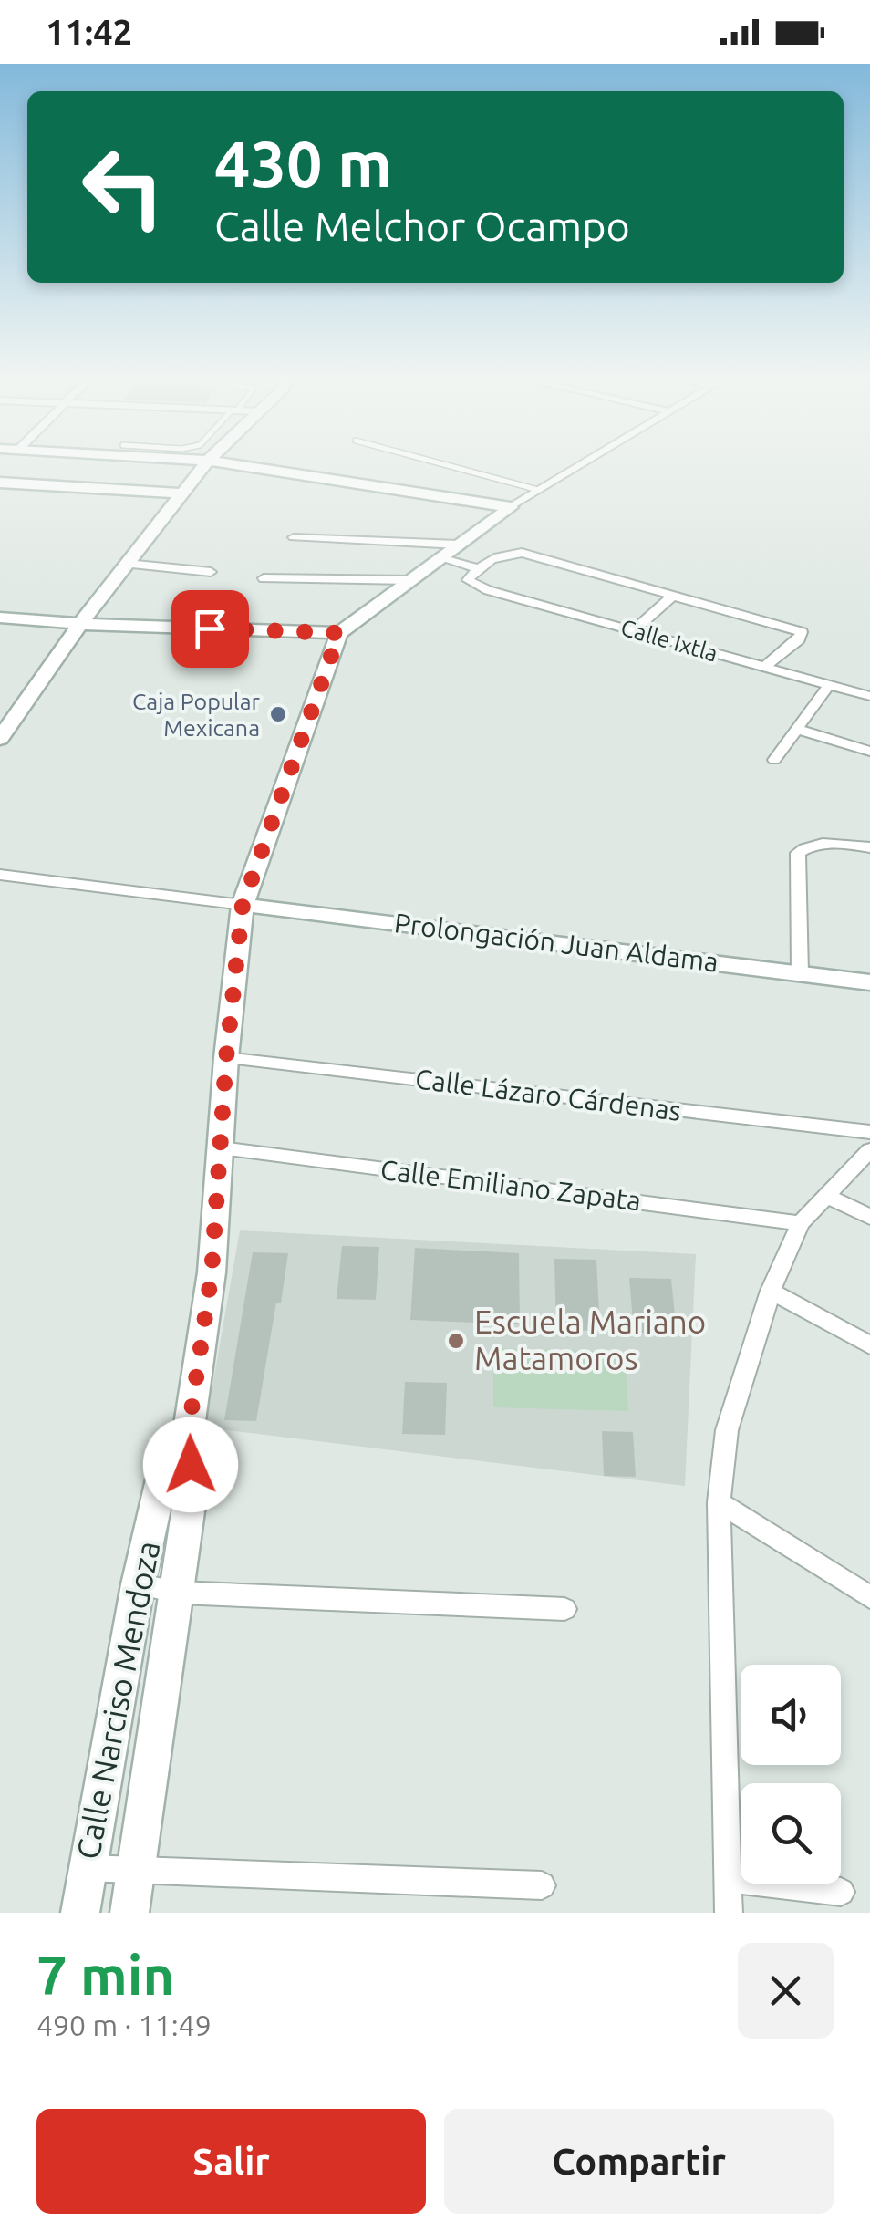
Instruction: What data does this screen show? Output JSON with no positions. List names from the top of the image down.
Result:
{
  "streets": {
    "street": [
      "Calle Ixtla",
      "Prolongación Juan Aldama",
      "Calle Lázaro Cárdenas",
      "Calle Emiliano Zapata",
      "Calle Narciso Mendoza"
    ]
  },
  "crossings": [
    ["Prolongación Juan Aldama", "Calle Narciso Mendoza"],
    ["Calle Lázaro Cárdenas", "Calle Narciso Mendoza"],
    ["Calle Emiliano Zapata", "Calle Narciso Mendoza"]
  ],
  "places": ["Caja Popular Mexicana", "Escuela Mariano Matamoros"],
  "page": {
    "status": "11:42",
    "turn": ["430 m", "Calle Melchor Ocampo"],
    "heading": ["7 min", "490 m · 11:49"],
    "buttons": ["Salir", "Compartir"]
  }
}
